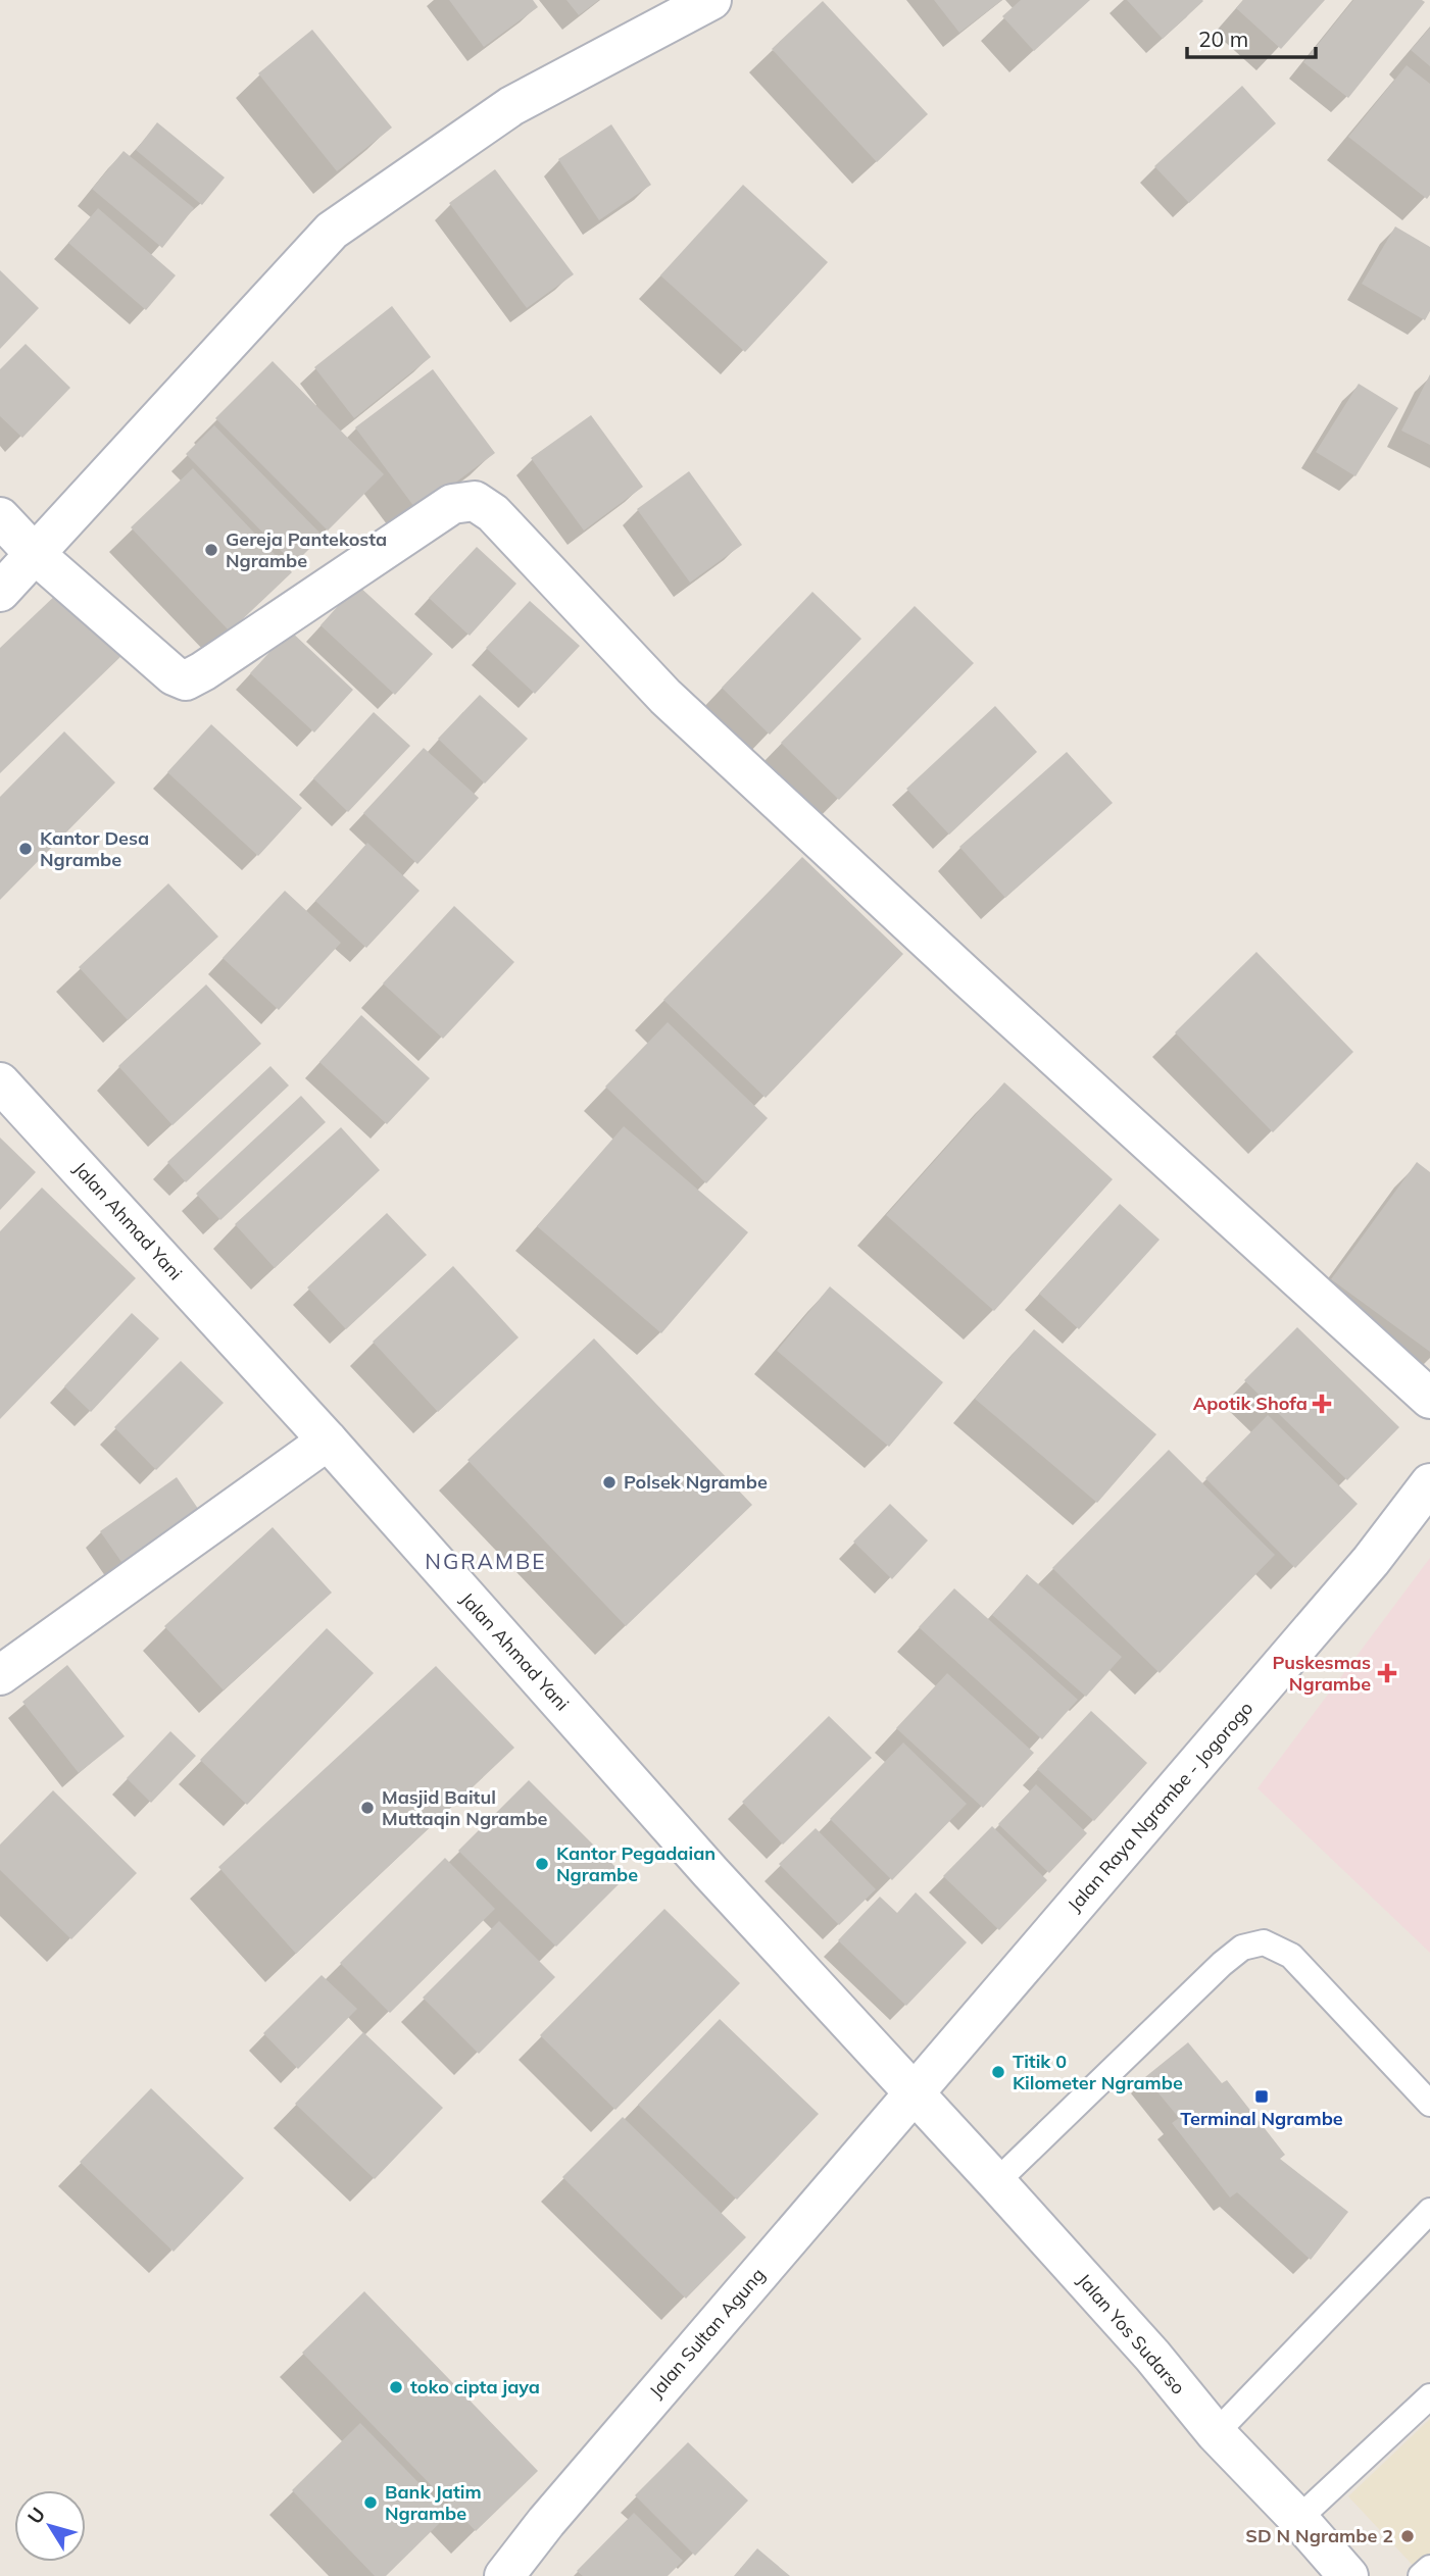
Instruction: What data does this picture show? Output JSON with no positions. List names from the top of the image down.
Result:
{
  "streets": {
    "street": [
      "Jalan Ahmad Yani",
      "Jalan Raya Ngrambe - Jogorogo",
      "Jalan Sultan Agung",
      "Jalan Yos Sudarso"
    ]
  },
  "crossings": [
    ["Jalan Ahmad Yani", "Jalan Raya Ngrambe - Jogorogo"],
    ["Jalan Ahmad Yani", "Jalan Sultan Agung"],
    ["Jalan Ahmad Yani", "Jalan Yos Sudarso"],
    ["Jalan Raya Ngrambe - Jogorogo", "Jalan Sultan Agung"],
    ["Jalan Raya Ngrambe - Jogorogo", "Jalan Yos Sudarso"],
    ["Jalan Sultan Agung", "Jalan Yos Sudarso"]
  ],
  "districts": ["NGRAMBE"],
  "places": {
    "other": [
      "Gereja Pantekosta Ngrambe",
      "Kantor Desa Ngrambe",
      "Polsek Ngrambe",
      "Masjid Baitul Muttaqin Ngrambe",
      "Kantor Pegadaian Ngrambe",
      "Titik 0 Kilometer Ngrambe",
      "toko cipta jaya",
      "Bank Jatim Ngrambe",
      "SD N Ngrambe 2"
    ],
    "health": ["Apotik Shofa", "Puskesmas Ngrambe"],
    "transit": ["Terminal Ngrambe"]
  },
  "scale_bar": "20 m",
  "north": "top left"
}
